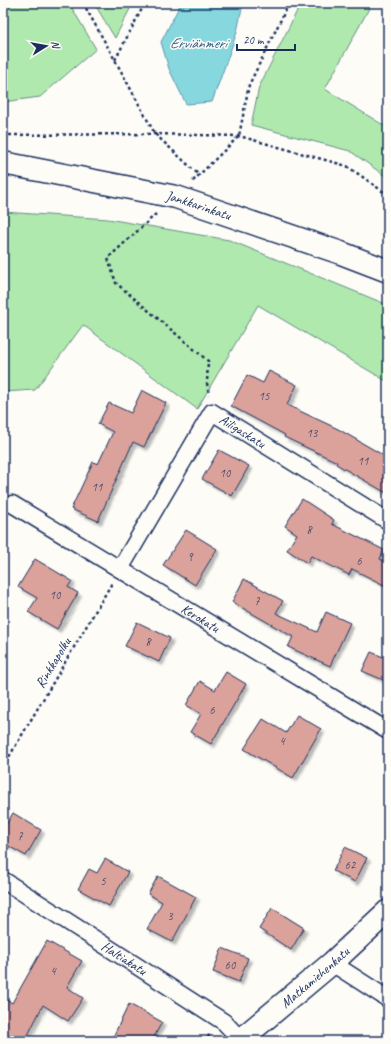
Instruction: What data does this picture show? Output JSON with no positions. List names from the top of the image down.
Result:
{
  "streets": {
    "street": [
      "Jankkarinkatu",
      "Ailigaskatu",
      "Kerokatu",
      "Haltiakatu",
      "Matkamiehenkatu"
    ],
    "path": ["Rinkkapolku"]
  },
  "crossings": [
    ["Ailigaskatu", "Kerokatu"],
    ["Ailigaskatu", "Rinkkapolku"],
    ["Kerokatu", "Rinkkapolku"],
    ["Haltiakatu", "Matkamiehenkatu"]
  ],
  "water": ["Erviänmeri"],
  "house_numbers": [
    "15",
    "13",
    "11",
    "10",
    "11",
    "8",
    "9",
    "6",
    "10",
    "7",
    "8",
    "6",
    "4",
    "7",
    "62",
    "5",
    "3",
    "60",
    "4"
  ],
  "scale_bar": "20 m",
  "north": "right"
}
